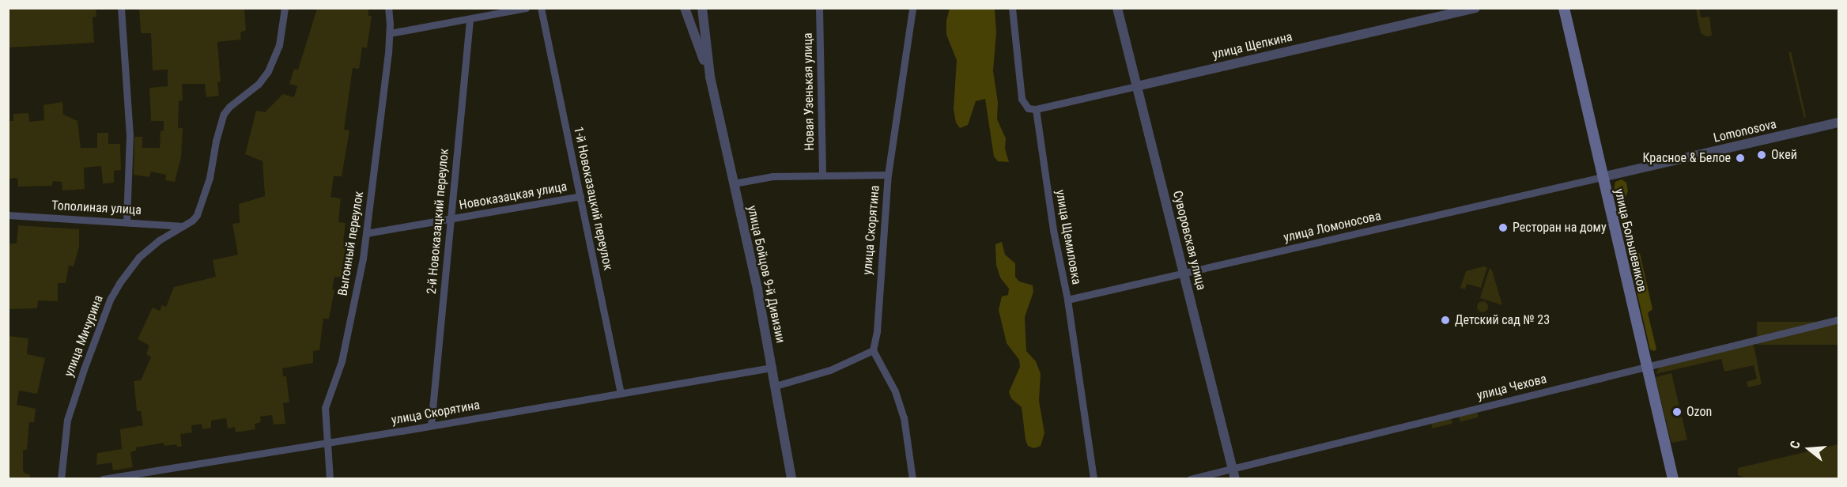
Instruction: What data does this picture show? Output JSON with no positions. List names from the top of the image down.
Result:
{
  "streets": {
    "main road": ["улица Большевиков"],
    "street": [
      "улица Щепкина",
      "Новая Узенькая улица",
      "Lomonosova",
      "Новоказацкая улица",
      "1-й Новоказацкий переулок",
      "Тополиная улица",
      "2-й Новоказацкий переулок",
      "улица Ломоносова",
      "улица Скорятина",
      "улица Щемиловка",
      "Суворовская улица",
      "Выгонный переулок",
      "улица Бойцов 9-й Дивизии",
      "улица Мичурина",
      "улица Чехова"
    ]
  },
  "crossings": [
    ["улица Щепкина", "улица Щемиловка"],
    ["улица Щепкина", "Суворовская улица"],
    ["Lomonosova", "улица Ломоносова"],
    ["Lomonosova", "улица Большевиков"],
    ["Новоказацкая улица", "1-й Новоказацкий переулок"],
    ["Новоказацкая улица", "2-й Новоказацкий переулок"],
    ["Новоказацкая улица", "Выгонный переулок"],
    ["1-й Новоказацкий переулок", "улица Скорятина"],
    ["Тополиная улица", "улица Мичурина"],
    ["2-й Новоказацкий переулок", "улица Скорятина"],
    ["улица Ломоносова", "улица Щемиловка"],
    ["улица Ломоносова", "Суворовская улица"],
    ["улица Ломоносова", "улица Большевиков"],
    ["улица Скорятина", "Выгонный переулок"],
    ["улица Скорятина", "улица Бойцов 9-й Дивизии"],
    ["Суворовская улица", "улица Чехова"],
    ["улица Большевиков", "улица Чехова"]
  ],
  "places": [
    "Окей",
    "Красное & Белое",
    "Ресторан на дому",
    "Детский сад № 23",
    "Ozon"
  ],
  "north": "left"
}
